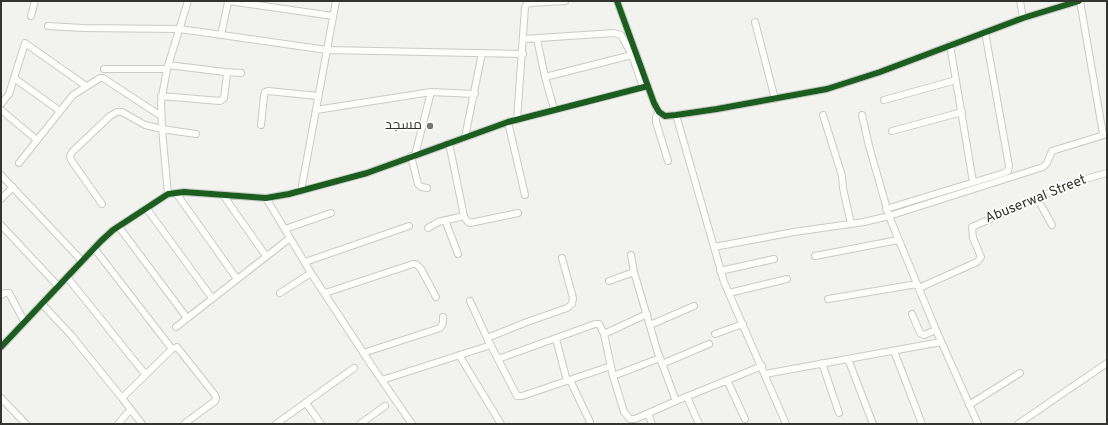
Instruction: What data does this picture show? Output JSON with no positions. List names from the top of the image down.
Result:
{
  "streets": {
    "street": ["Abuserwal Street"]
  },
  "places": ["مسجد"]
}
